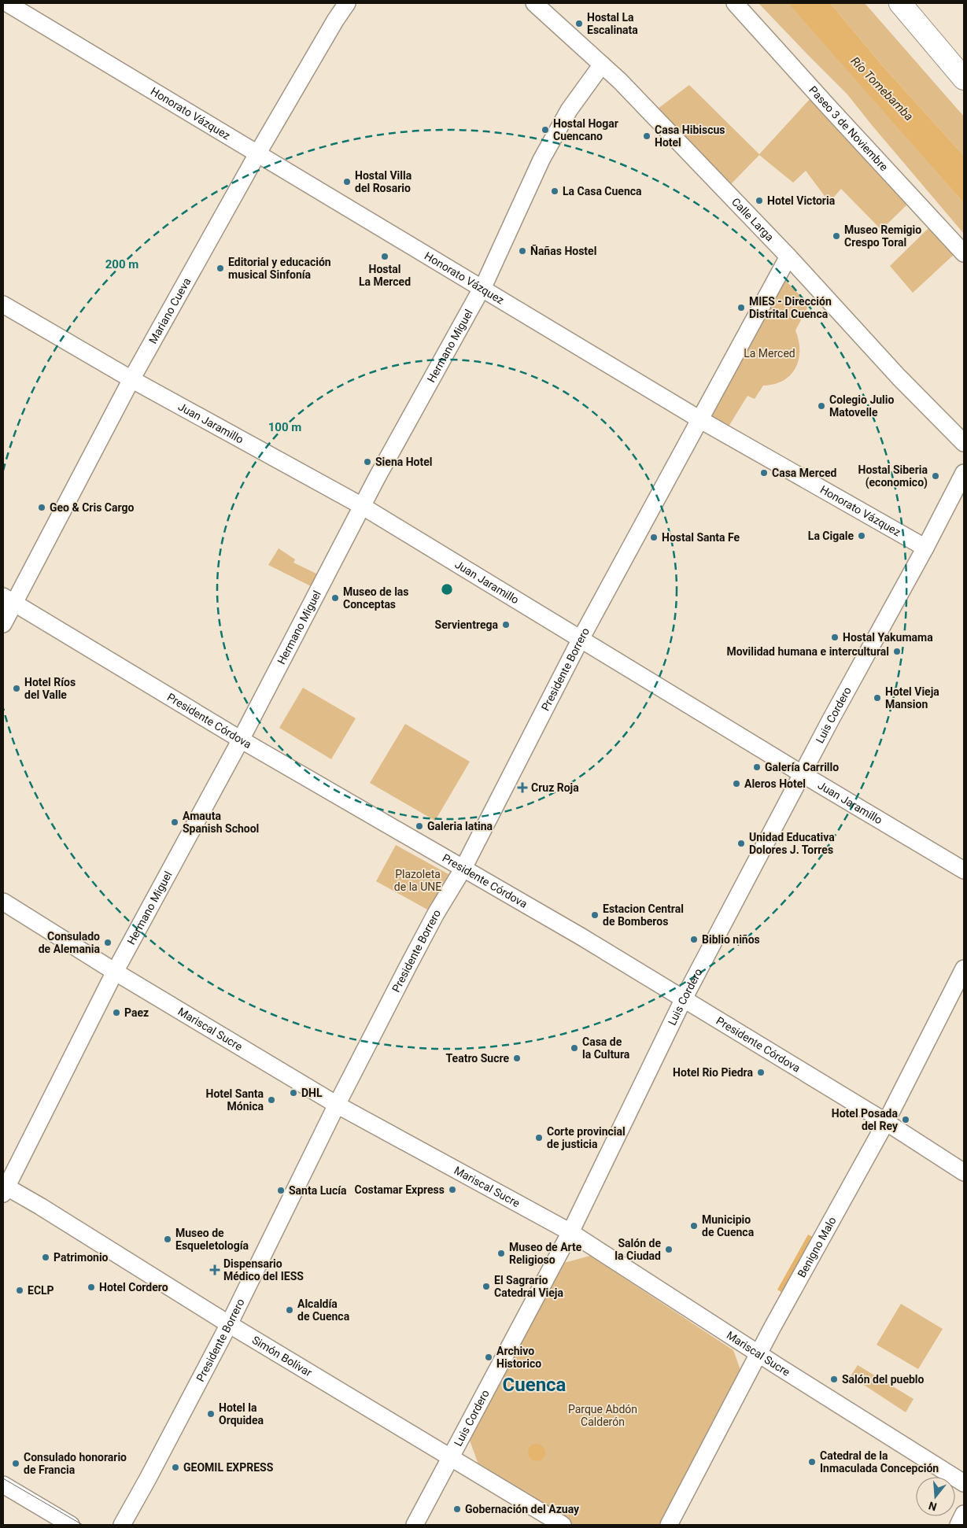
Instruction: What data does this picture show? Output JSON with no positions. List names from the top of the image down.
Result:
{
  "streets": {
    "street": [
      "Honorato Vázquez",
      "Paseo 3 de Noviembre",
      "Calle Larga",
      "Mariano Cueva",
      "Hermano Miguel",
      "Juan Jaramillo",
      "Presidente Borrero",
      "Luis Cordero",
      "Presidente Córdova",
      "Mariscal Sucre",
      "Benigno Malo",
      "Simón Bolívar"
    ]
  },
  "crossings": [
    ["Honorato Vázquez", "Mariano Cueva"],
    ["Honorato Vázquez", "Hermano Miguel"],
    ["Honorato Vázquez", "Presidente Borrero"],
    ["Honorato Vázquez", "Luis Cordero"],
    ["Calle Larga", "Hermano Miguel"],
    ["Calle Larga", "Presidente Borrero"],
    ["Mariano Cueva", "Juan Jaramillo"],
    ["Mariano Cueva", "Presidente Córdova"],
    ["Hermano Miguel", "Juan Jaramillo"],
    ["Hermano Miguel", "Presidente Córdova"],
    ["Hermano Miguel", "Mariscal Sucre"],
    ["Hermano Miguel", "Simón Bolívar"],
    ["Juan Jaramillo", "Presidente Borrero"],
    ["Juan Jaramillo", "Luis Cordero"],
    ["Presidente Borrero", "Presidente Córdova"],
    ["Presidente Borrero", "Mariscal Sucre"],
    ["Presidente Borrero", "Simón Bolívar"],
    ["Luis Cordero", "Presidente Córdova"],
    ["Luis Cordero", "Mariscal Sucre"],
    ["Luis Cordero", "Simón Bolívar"],
    ["Presidente Córdova", "Benigno Malo"],
    ["Mariscal Sucre", "Benigno Malo"]
  ],
  "districts": ["Cuenca"],
  "water": ["Río Tomebamba"],
  "parks": ["La Merced", "Plazoleta de la UNE", "Parque Abdón Calderón"],
  "places": {
    "other": [
      "Hostal La Escalinata",
      "Hostal Hogar Cuencano",
      "Casa Hibiscus Hotel",
      "Hostal Villa del Rosario",
      "La Casa Cuenca",
      "Hotel Victoria",
      "Museo Remigio Crespo Toral",
      "Ñañas Hostel",
      "Hostal La Merced",
      "Editorial y educación musical Sinfonía",
      "MIES - Dirección Distrital Cuenca",
      "Colegio Julio Matovelle",
      "Siena Hotel",
      "Casa Merced",
      "Hostal Siberia (economico)",
      "Geo & Cris Cargo",
      "La Cigale",
      "Hostal Santa Fe",
      "Museo de las Conceptas",
      "Servientrega",
      "Hostal Yakumama",
      "Movilidad humana e intercultural",
      "Hotel Ríos del Valle",
      "Hotel Vieja Mansion",
      "Galería Carrillo",
      "Aleros Hotel",
      "Amauta Spanish School",
      "Galeria latina",
      "Unidad Educativa Dolores J. Torres",
      "Estacion Central de Bomberos",
      "Biblio niños",
      "Consulado de Alemania",
      "Paez",
      "Casa de la Cultura",
      "Teatro Sucre",
      "Hotel Rio Piedra",
      "DHL",
      "Hotel Santa Mónica",
      "Hotel Posada del Rey",
      "Corte provincial de justicia",
      "Costamar Express",
      "Santa Lucía",
      "Municipio de Cuenca",
      "Museo de Esqueletología",
      "Salón de la Ciudad",
      "Museo de Arte Religioso",
      "Patrimonio",
      "El Sagrario Catedral Vieja",
      "Hotel Cordero",
      "ECLP",
      "Alcaldía de Cuenca",
      "Archivo Historico",
      "Salón del pueblo",
      "Hotel la Orquidea",
      "Catedral de la Inmaculada Concepción",
      "Consulado honorario de Francia",
      "GEOMIL EXPRESS",
      "Gobernación del Azuay"
    ],
    "health": ["Cruz Roja", "Dispensario Médico del IESS"]
  },
  "north": "bottom",
  "rings": ["200 m", "100 m"]
}
